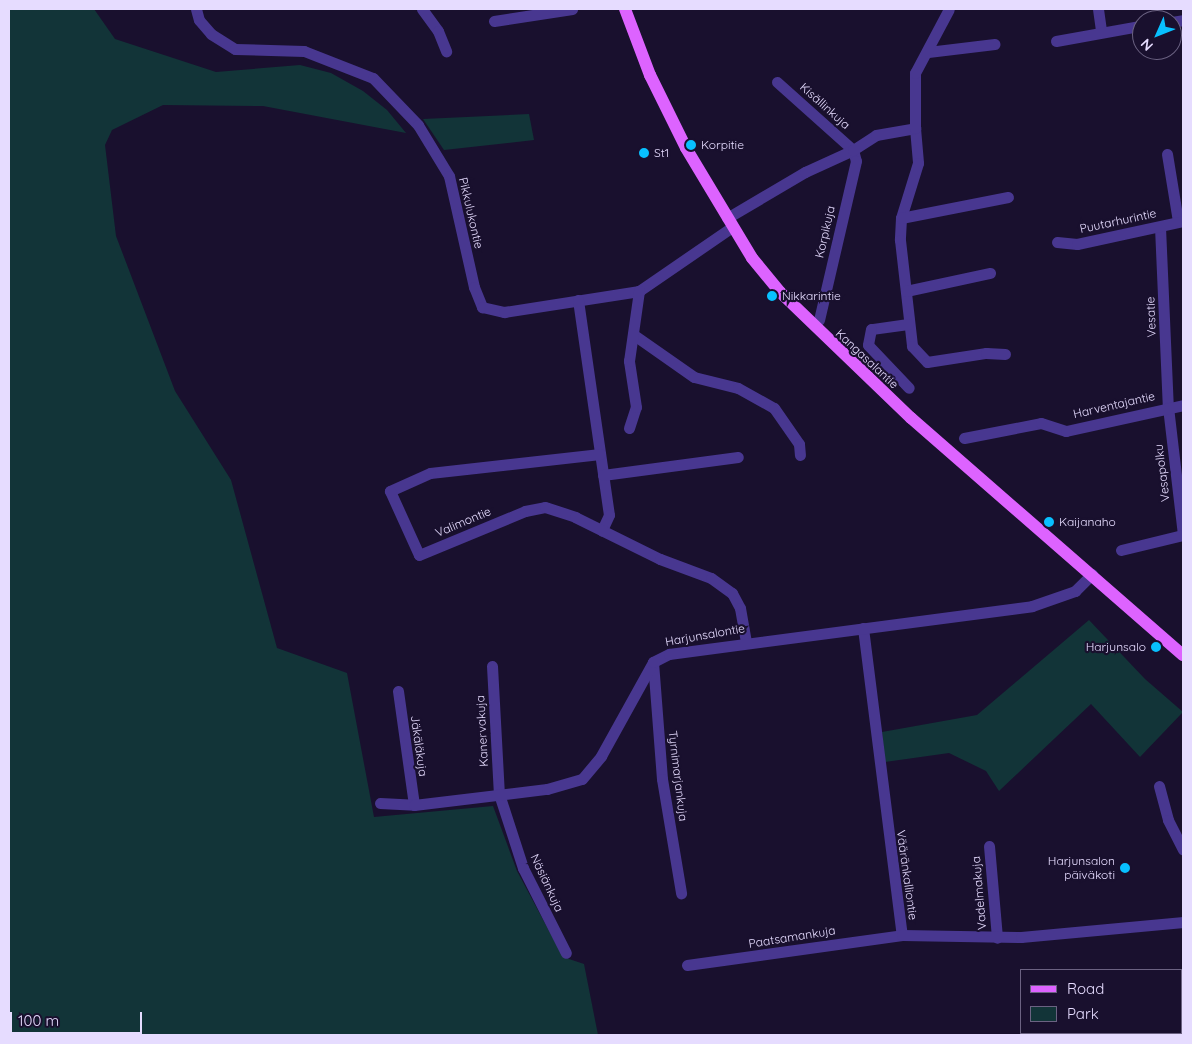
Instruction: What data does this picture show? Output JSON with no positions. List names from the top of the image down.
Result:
{
  "streets": {
    "main road": ["Kangasalantie"],
    "street": [
      "Kisällinkuja",
      "Pikkulukontie",
      "Puutarhurintie",
      "Korpikuja",
      "Vesatie",
      "Harventajantie",
      "Vesapolku",
      "Valimontie",
      "Harjunsalontie",
      "Kanervakuja",
      "Jäkäläkuja",
      "Tyrnimarjankuja",
      "Vääränkalliontie",
      "Näsiänkuja",
      "Vadelmakuja",
      "Paatsamankuja"
    ]
  },
  "crossings": [
    ["Kisällinkuja", "Korpikuja"],
    ["Pikkulukontie", "Kangasalantie"],
    ["Puutarhurintie", "Vesatie"],
    ["Vesatie", "Harventajantie"],
    ["Vesatie", "Vesapolku"],
    ["Kangasalantie", "Harjunsalontie"],
    ["Harventajantie", "Vesapolku"],
    ["Valimontie", "Harjunsalontie"],
    ["Harjunsalontie", "Tyrnimarjankuja"],
    ["Harjunsalontie", "Vääränkalliontie"],
    ["Kanervakuja", "Näsiänkuja"],
    ["Vääränkalliontie", "Vadelmakuja"],
    ["Vääränkalliontie", "Paatsamankuja"]
  ],
  "places": [
    "Korpitie",
    "St1",
    "Nikkarintie",
    "Kaijanaho",
    "Harjunsalo",
    "Harjunsalon päiväkoti"
  ],
  "legend": ["Road", "Park"],
  "scale_bar": "100 m",
  "north": "bottom left"
}
